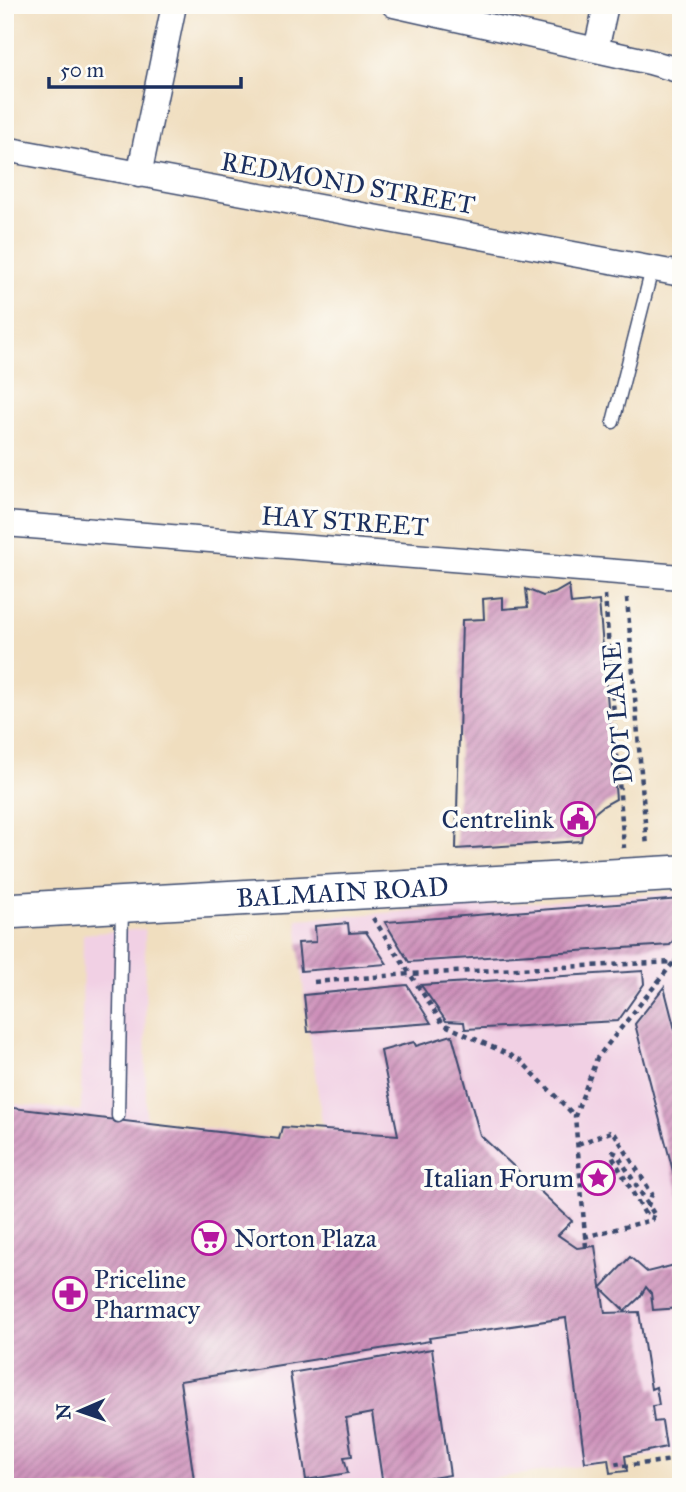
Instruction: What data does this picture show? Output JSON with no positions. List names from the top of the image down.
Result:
{
  "streets": {
    "main road": ["BALMAIN ROAD"],
    "street": ["REDMOND STREET", "HAY STREET"],
    "path": ["DOT LANE"]
  },
  "crossings": [
    ["HAY STREET", "DOT LANE"],
    ["DOT LANE", "BALMAIN ROAD"]
  ],
  "places": {
    "public building": ["Centrelink"],
    "place": ["Italian Forum"],
    "supermarket": ["Norton Plaza"],
    "pharmacy": ["Priceline Pharmacy"]
  },
  "scale_bar": "50 m",
  "north": "left"
}
